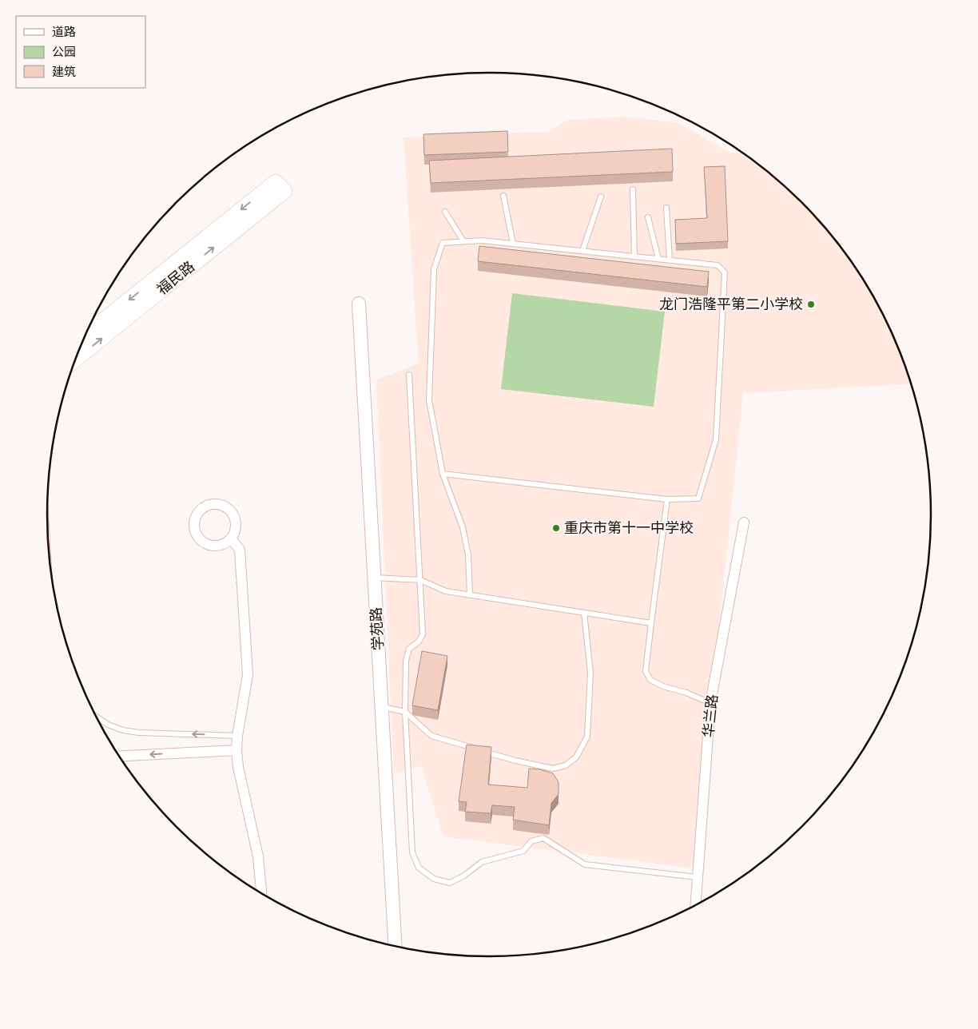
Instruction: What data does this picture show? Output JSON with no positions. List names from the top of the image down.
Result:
{
  "streets": {
    "main road": ["福民路"],
    "street": ["学苑路", "华兰路"]
  },
  "places": ["龙门浩隆平第二小学校", "重庆市第十一中学校"],
  "legend": ["道路", "公园", "建筑"]
}
